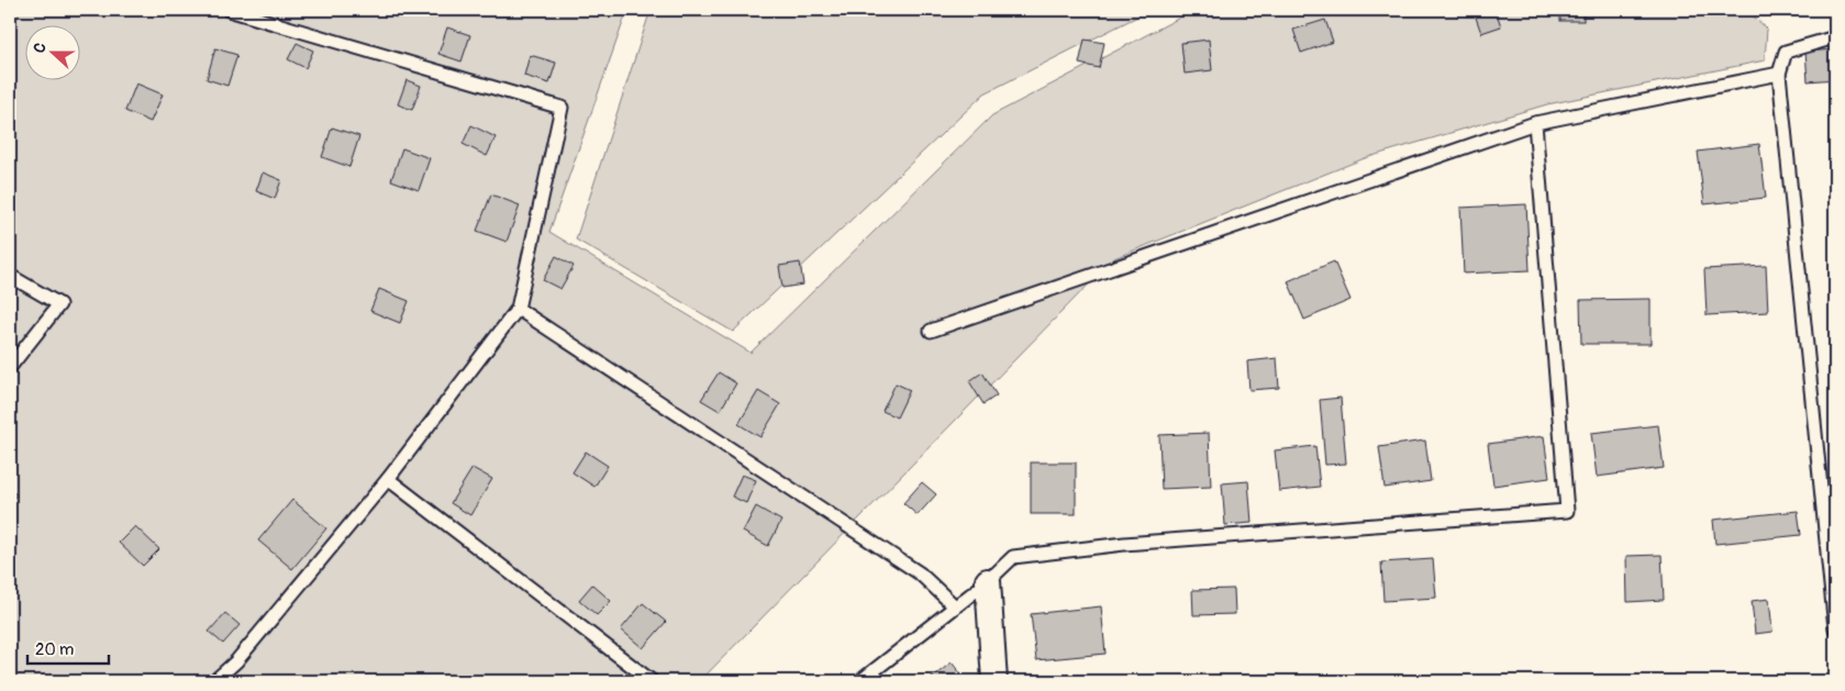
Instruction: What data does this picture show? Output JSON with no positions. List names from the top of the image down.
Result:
{
  "scale_bar": "20 m",
  "north": "left"
}
